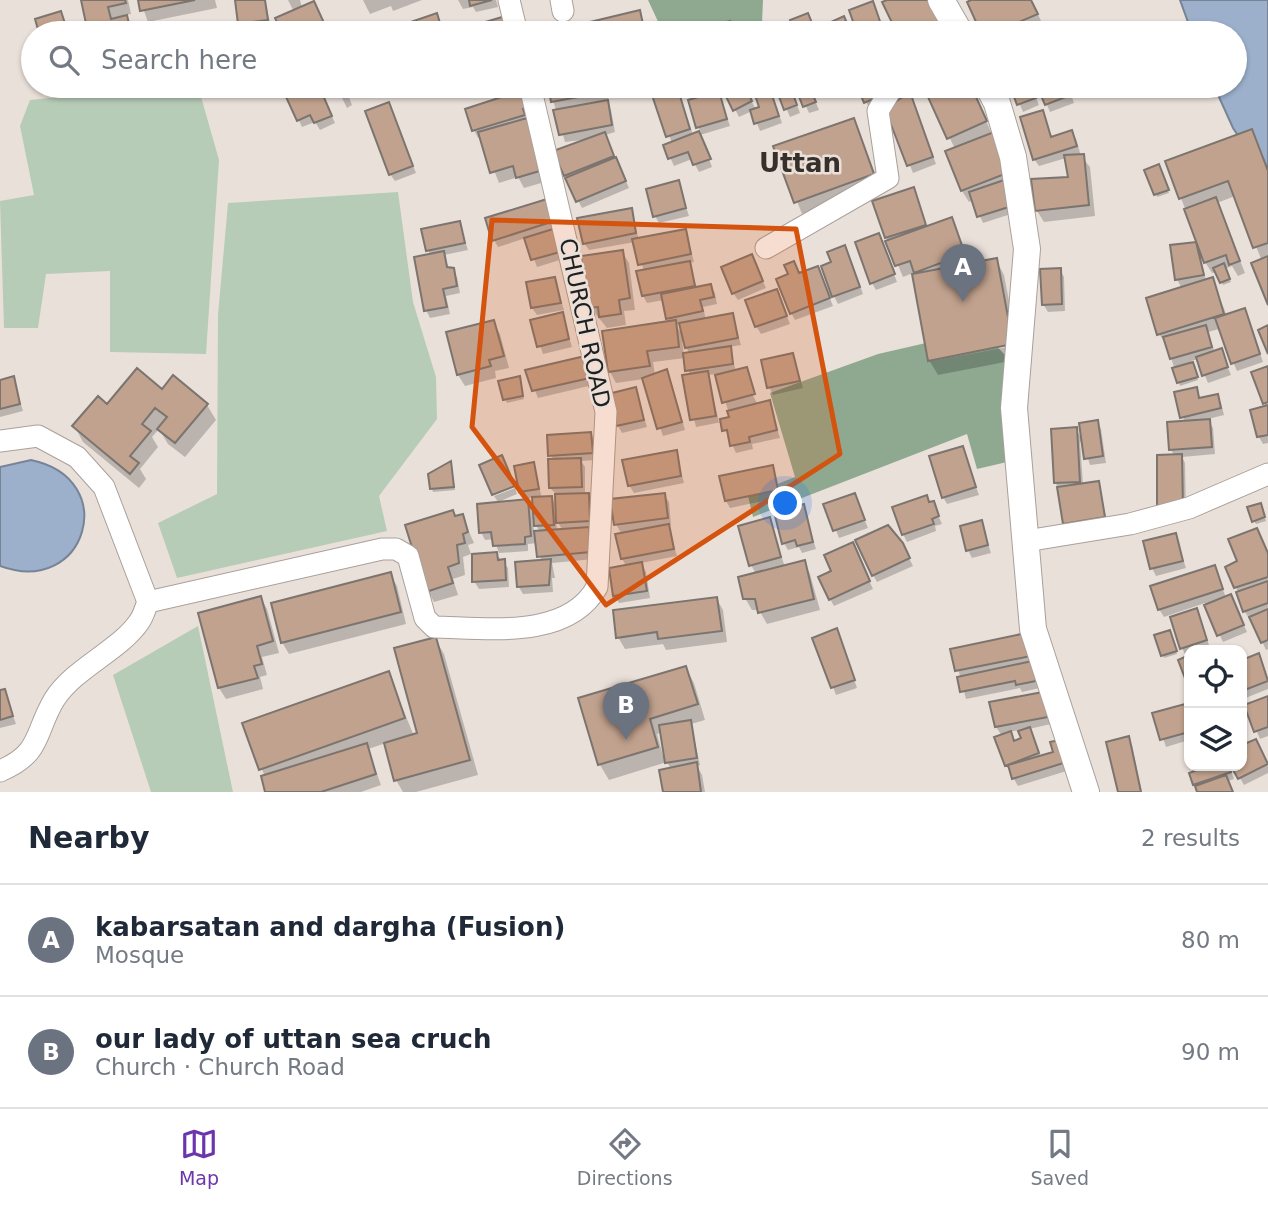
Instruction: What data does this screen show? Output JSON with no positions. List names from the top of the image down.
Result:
{
  "streets": {
    "street": ["CHURCH ROAD"]
  },
  "districts": ["Uttan"],
  "page": {
    "search": "Search here",
    "pins": ["A", "B"],
    "heading": ["Nearby", "2 results"],
    "list": [
      {
        "mark": "A",
        "name": "kabarsatan and dargha (Fusion)",
        "note": "Mosque",
        "value": "80 m"
      },
      {
        "mark": "B",
        "name": "our lady of uttan sea cruch",
        "note": "Church · Church Road",
        "value": "90 m"
      }
    ],
    "nav": ["Map", "Directions", "Saved"]
  }
}
